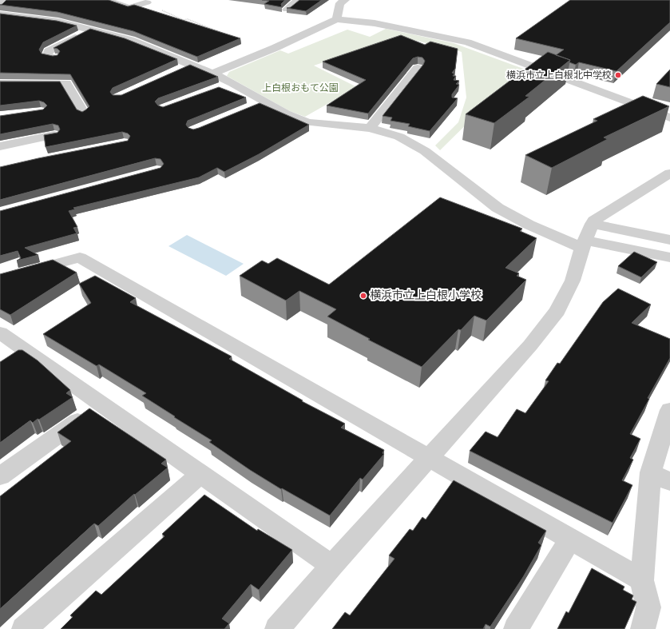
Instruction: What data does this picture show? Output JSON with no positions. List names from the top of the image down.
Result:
{
  "parks": ["上白根おもて公園"],
  "places": ["横浜市立上白根北中学校", "横浜市立上白根小学校"]
}
